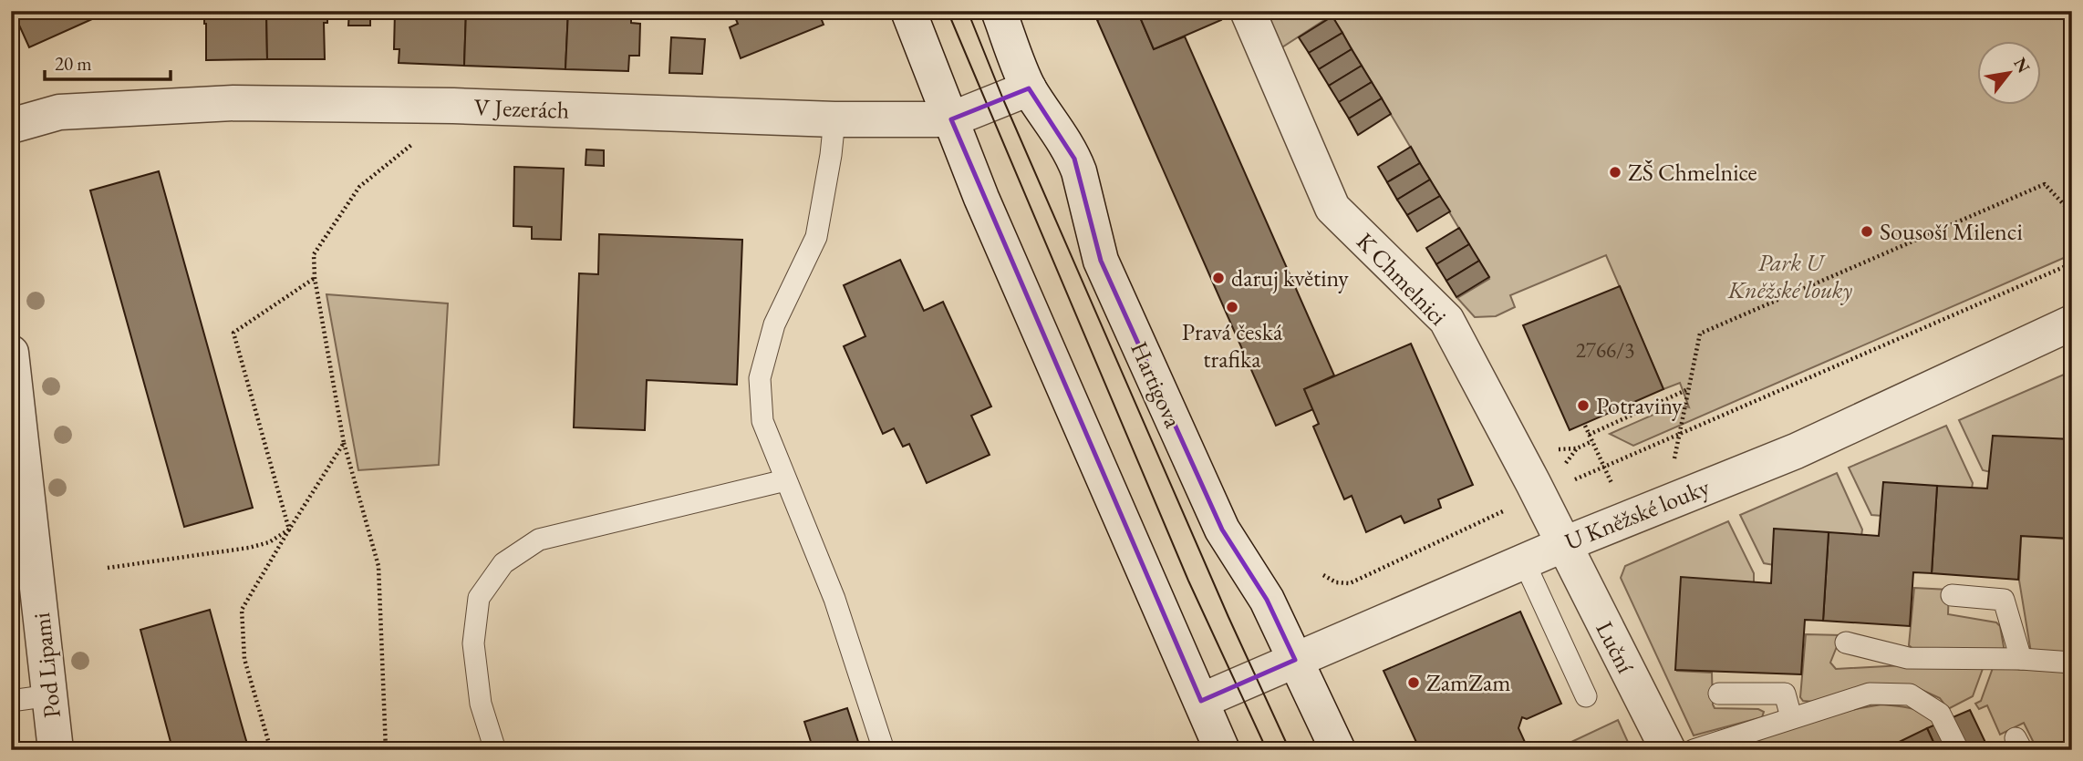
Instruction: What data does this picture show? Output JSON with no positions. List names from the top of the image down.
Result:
{
  "streets": {
    "street": [
      "V Jezerách",
      "K Chmelnici",
      "Hartigova",
      "U Kněžské louky",
      "Luční",
      "Pod Lipami"
    ]
  },
  "crossings": [
    ["V Jezerách", "Hartigova"],
    ["K Chmelnici", "U Kněžské louky"],
    ["K Chmelnici", "Luční"],
    ["Hartigova", "U Kněžské louky"],
    ["U Kněžské louky", "Luční"]
  ],
  "parks": ["Park U Kněžské louky"],
  "places": [
    "ZŠ Chmelnice",
    "Sousoší Milenci",
    "daruj květiny",
    "Pravá česká trafika",
    "Potraviny",
    "ZamZam"
  ],
  "house_numbers": ["2766/3"],
  "scale_bar": "20 m",
  "north": "top right"
}
